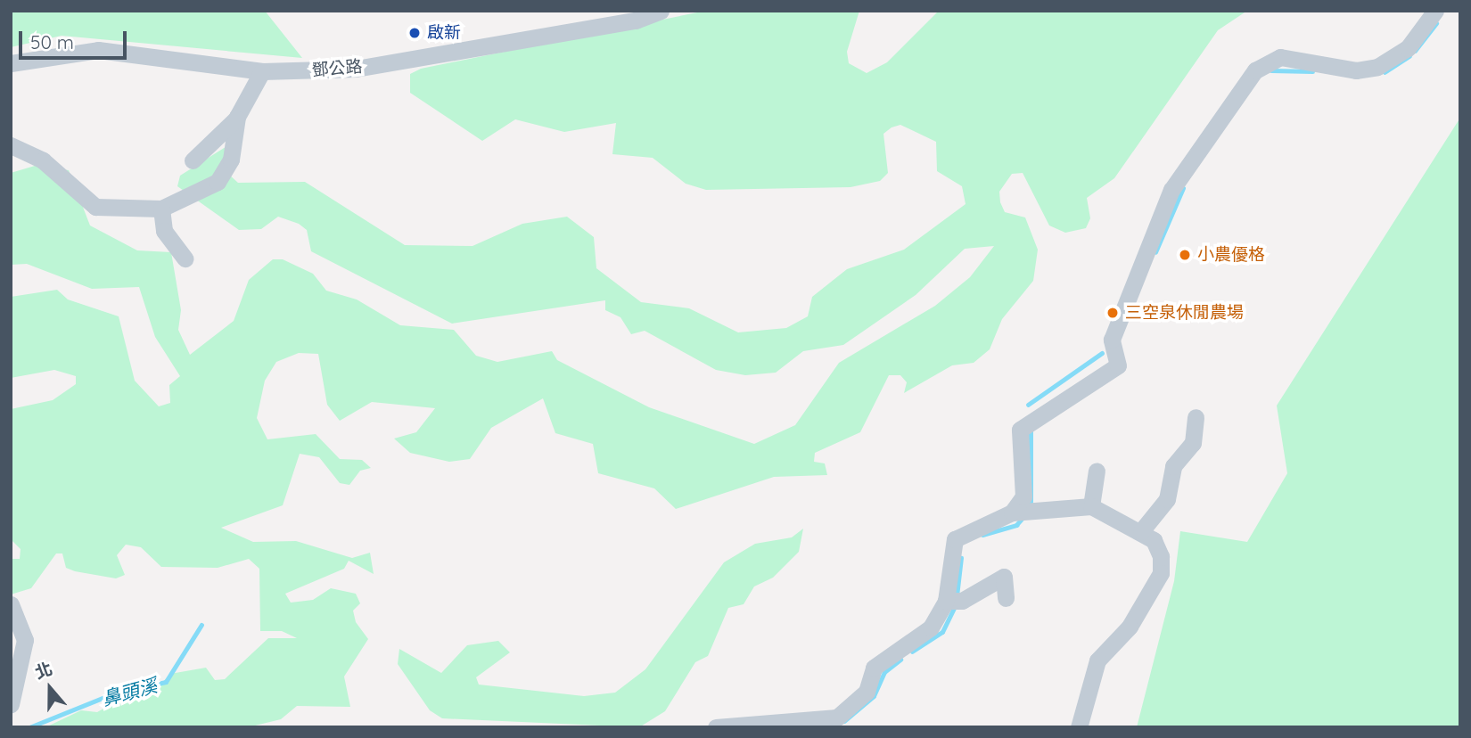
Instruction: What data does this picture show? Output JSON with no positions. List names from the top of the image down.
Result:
{
  "streets": {
    "street": ["鄧公路"]
  },
  "water": ["鼻頭溪"],
  "places": ["啟新", "小農優格", "三空泉休閒農場"],
  "scale_bar": "50 m",
  "north": "top"
}
